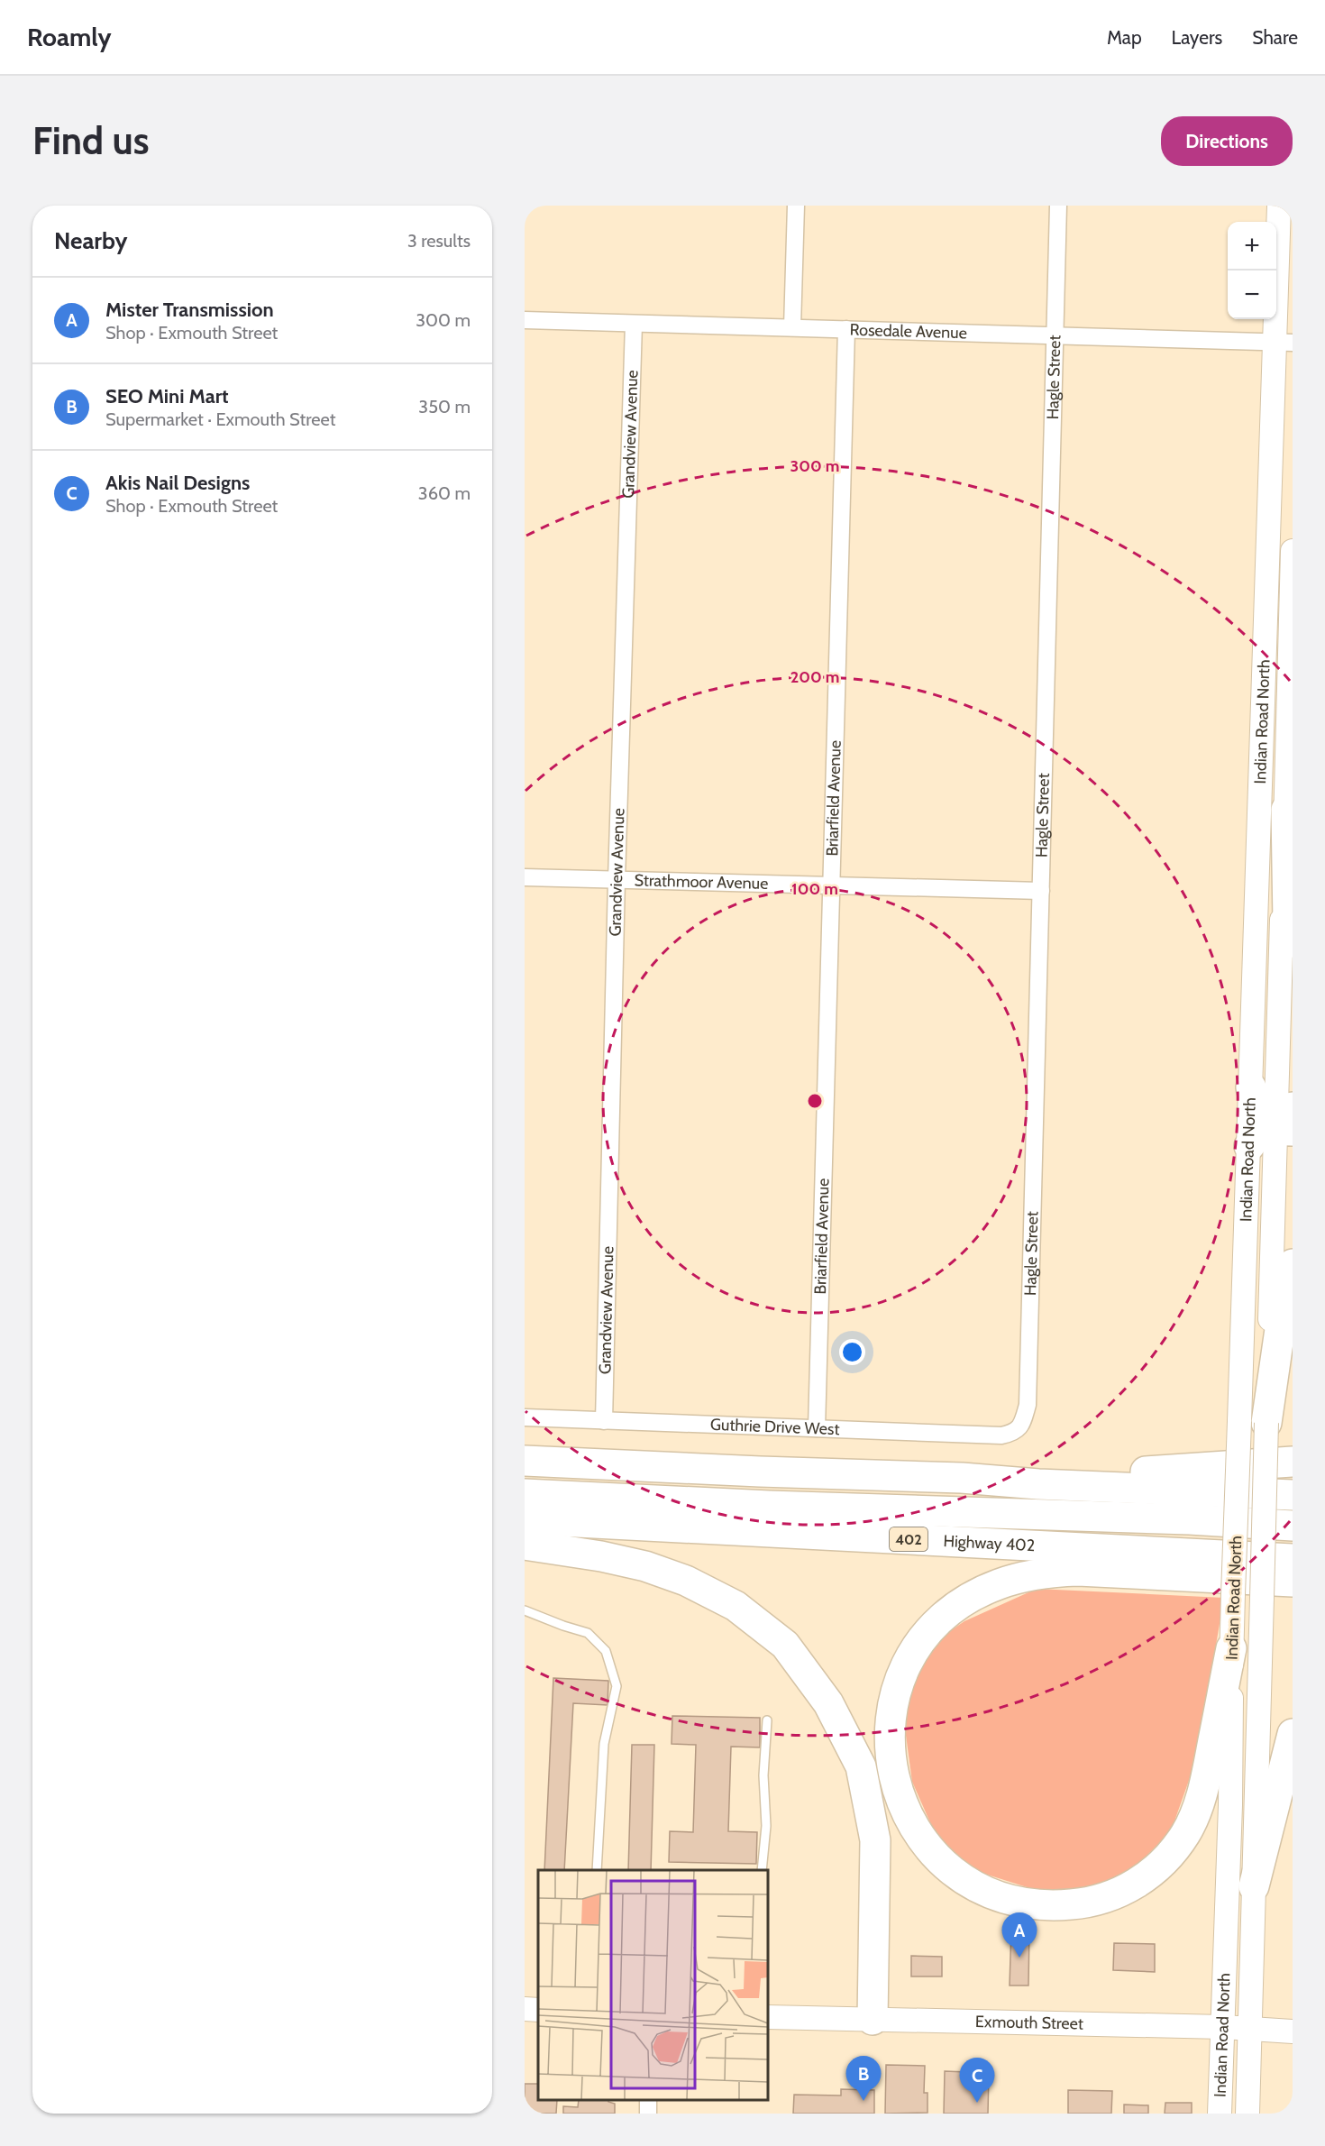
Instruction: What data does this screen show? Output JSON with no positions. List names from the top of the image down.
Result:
{
  "streets": {
    "highway": ["402", "Highway 402"],
    "main road": ["Indian Road North", "Exmouth Street"],
    "street": [
      "Rosedale Avenue",
      "Hagle Street",
      "Grandview Avenue",
      "Briarfield Avenue",
      "Strathmoor Avenue",
      "Guthrie Drive West"
    ]
  },
  "crossings": [
    ["Rosedale Avenue", "Hagle Street"],
    ["Rosedale Avenue", "Grandview Avenue"],
    ["Rosedale Avenue", "Indian Road North"],
    ["Rosedale Avenue", "Briarfield Avenue"],
    ["Hagle Street", "Strathmoor Avenue"],
    ["Hagle Street", "Guthrie Drive West"],
    ["Grandview Avenue", "Strathmoor Avenue"],
    ["Grandview Avenue", "Guthrie Drive West"],
    ["Indian Road North", "Exmouth Street"],
    ["Briarfield Avenue", "Strathmoor Avenue"],
    ["Briarfield Avenue", "Guthrie Drive West"]
  ],
  "page": {
    "header": "Roamly",
    "nav": ["Map", "Layers", "Share"],
    "buttons": "Directions",
    "title": "Find us",
    "heading": ["Nearby", "3 results"],
    "map_buttons": ["+", "−"],
    "list": [
      {
        "mark": "A",
        "name": "Mister Transmission",
        "note": "Shop · Exmouth Street",
        "value": "300 m"
      },
      {
        "mark": "B",
        "name": "SEO Mini Mart",
        "note": "Supermarket · Exmouth Street",
        "value": "350 m"
      },
      {
        "mark": "C",
        "name": "Akis Nail Designs",
        "note": "Shop · Exmouth Street",
        "value": "360 m"
      }
    ],
    "pins": ["A", "B", "C"]
  },
  "rings": ["300 m", "200 m", "100 m"]
}
